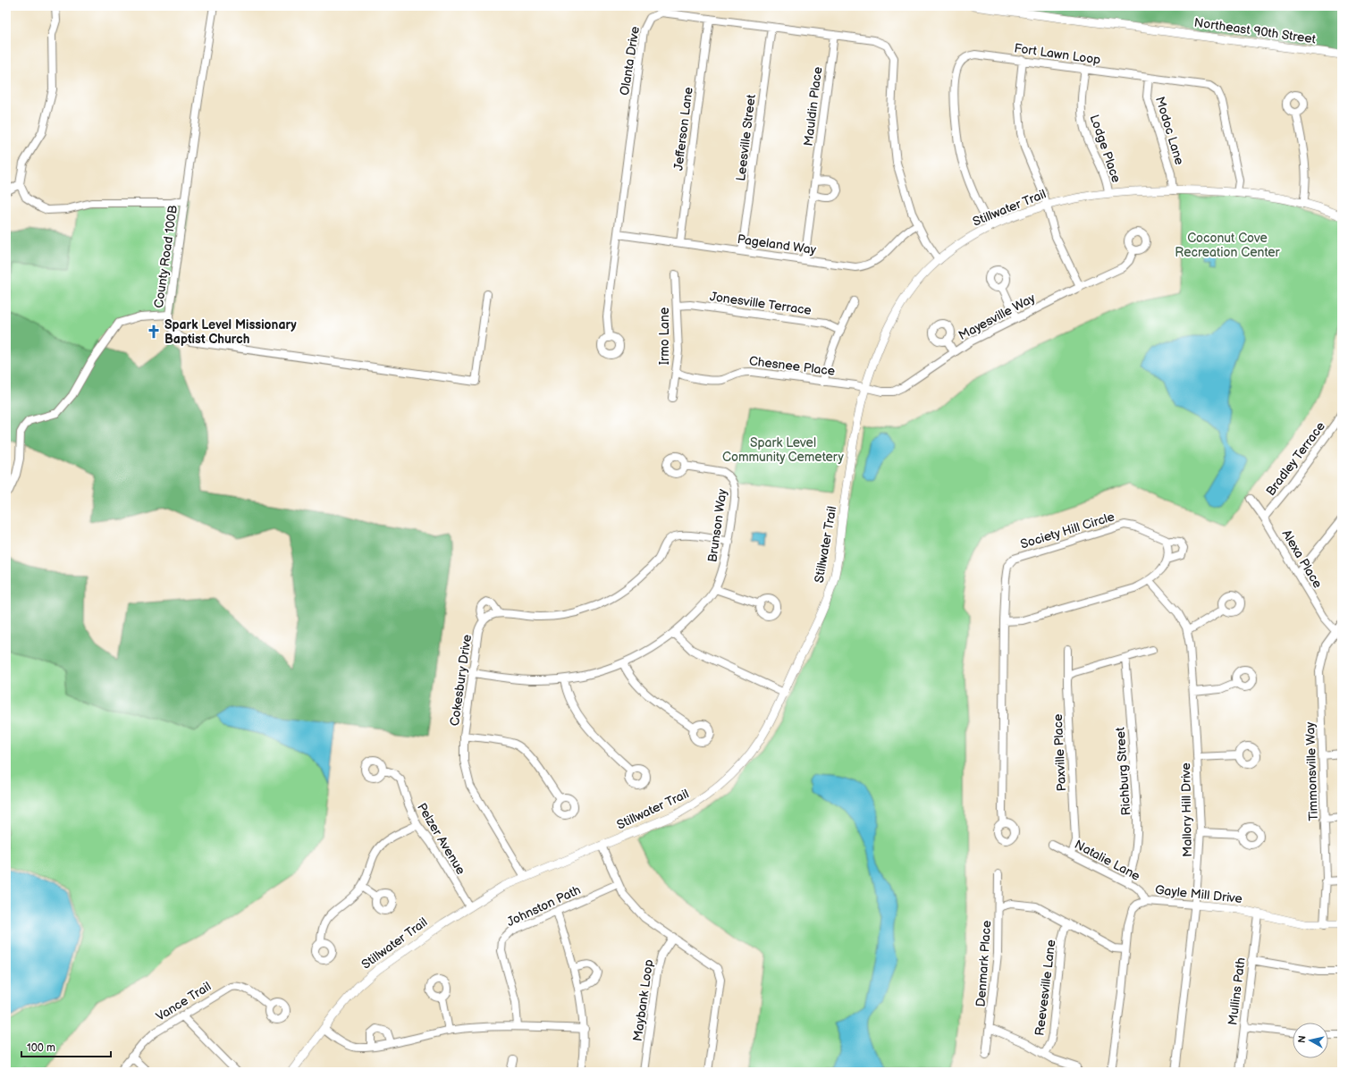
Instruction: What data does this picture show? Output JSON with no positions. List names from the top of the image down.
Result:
{
  "streets": {
    "street": [
      "Northeast 90th Street",
      "Fort Lawn Loop",
      "Olanta Drive",
      "Mauldin Place",
      "Jefferson Lane",
      "Modoc Lane",
      "Leesville Street",
      "Lodge Place",
      "Stillwater Trail",
      "Pageland Way",
      "County Road 100B",
      "Jonesville Terrace",
      "Mayesville Way",
      "Irmo Lane",
      "Chesnee Place",
      "Bradley Terrace",
      "Brunson Way",
      "Society Hill Circle",
      "Alexa Place",
      "Cokesbury Drive",
      "Paxville Place",
      "Richburg Street",
      "Timmonsville Way",
      "Mallory Hill Drive",
      "Pelzer Avenue",
      "Natalie Lane",
      "Gayle Mill Drive",
      "Johnston Path",
      "Denmark Place",
      "Reevesville Lane",
      "Mullins Path",
      "Maybank Loop",
      "Vance Trail"
    ]
  },
  "crossings": [
    ["Fort Lawn Loop", "Modoc Lane"],
    ["Fort Lawn Loop", "Lodge Place"],
    ["Fort Lawn Loop", "Stillwater Trail"],
    ["Olanta Drive", "Mauldin Place"],
    ["Olanta Drive", "Jefferson Lane"],
    ["Olanta Drive", "Leesville Street"],
    ["Olanta Drive", "Stillwater Trail"],
    ["Olanta Drive", "Pageland Way"],
    ["Mauldin Place", "Pageland Way"],
    ["Jefferson Lane", "Pageland Way"],
    ["Modoc Lane", "Stillwater Trail"],
    ["Leesville Street", "Pageland Way"],
    ["Lodge Place", "Stillwater Trail"],
    ["Stillwater Trail", "Mayesville Way"],
    ["Stillwater Trail", "Chesnee Place"],
    ["Stillwater Trail", "Cokesbury Drive"],
    ["Stillwater Trail", "Pelzer Avenue"],
    ["Jonesville Terrace", "Irmo Lane"],
    ["Mayesville Way", "Chesnee Place"],
    ["Irmo Lane", "Chesnee Place"],
    ["Bradley Terrace", "Alexa Place"],
    ["Brunson Way", "Cokesbury Drive"],
    ["Society Hill Circle", "Mallory Hill Drive"],
    ["Alexa Place", "Timmonsville Way"],
    ["Paxville Place", "Natalie Lane"],
    ["Richburg Street", "Natalie Lane"],
    ["Timmonsville Way", "Gayle Mill Drive"],
    ["Mallory Hill Drive", "Gayle Mill Drive"],
    ["Natalie Lane", "Gayle Mill Drive"],
    ["Gayle Mill Drive", "Mullins Path"]
  ],
  "parks": ["Coconut Cove Recreation Center", "Spark Level Community Cemetery"],
  "places": {
    "church": ["Spark Level Missionary Baptist Church"]
  },
  "scale_bar": "100 m",
  "north": "left"
}
